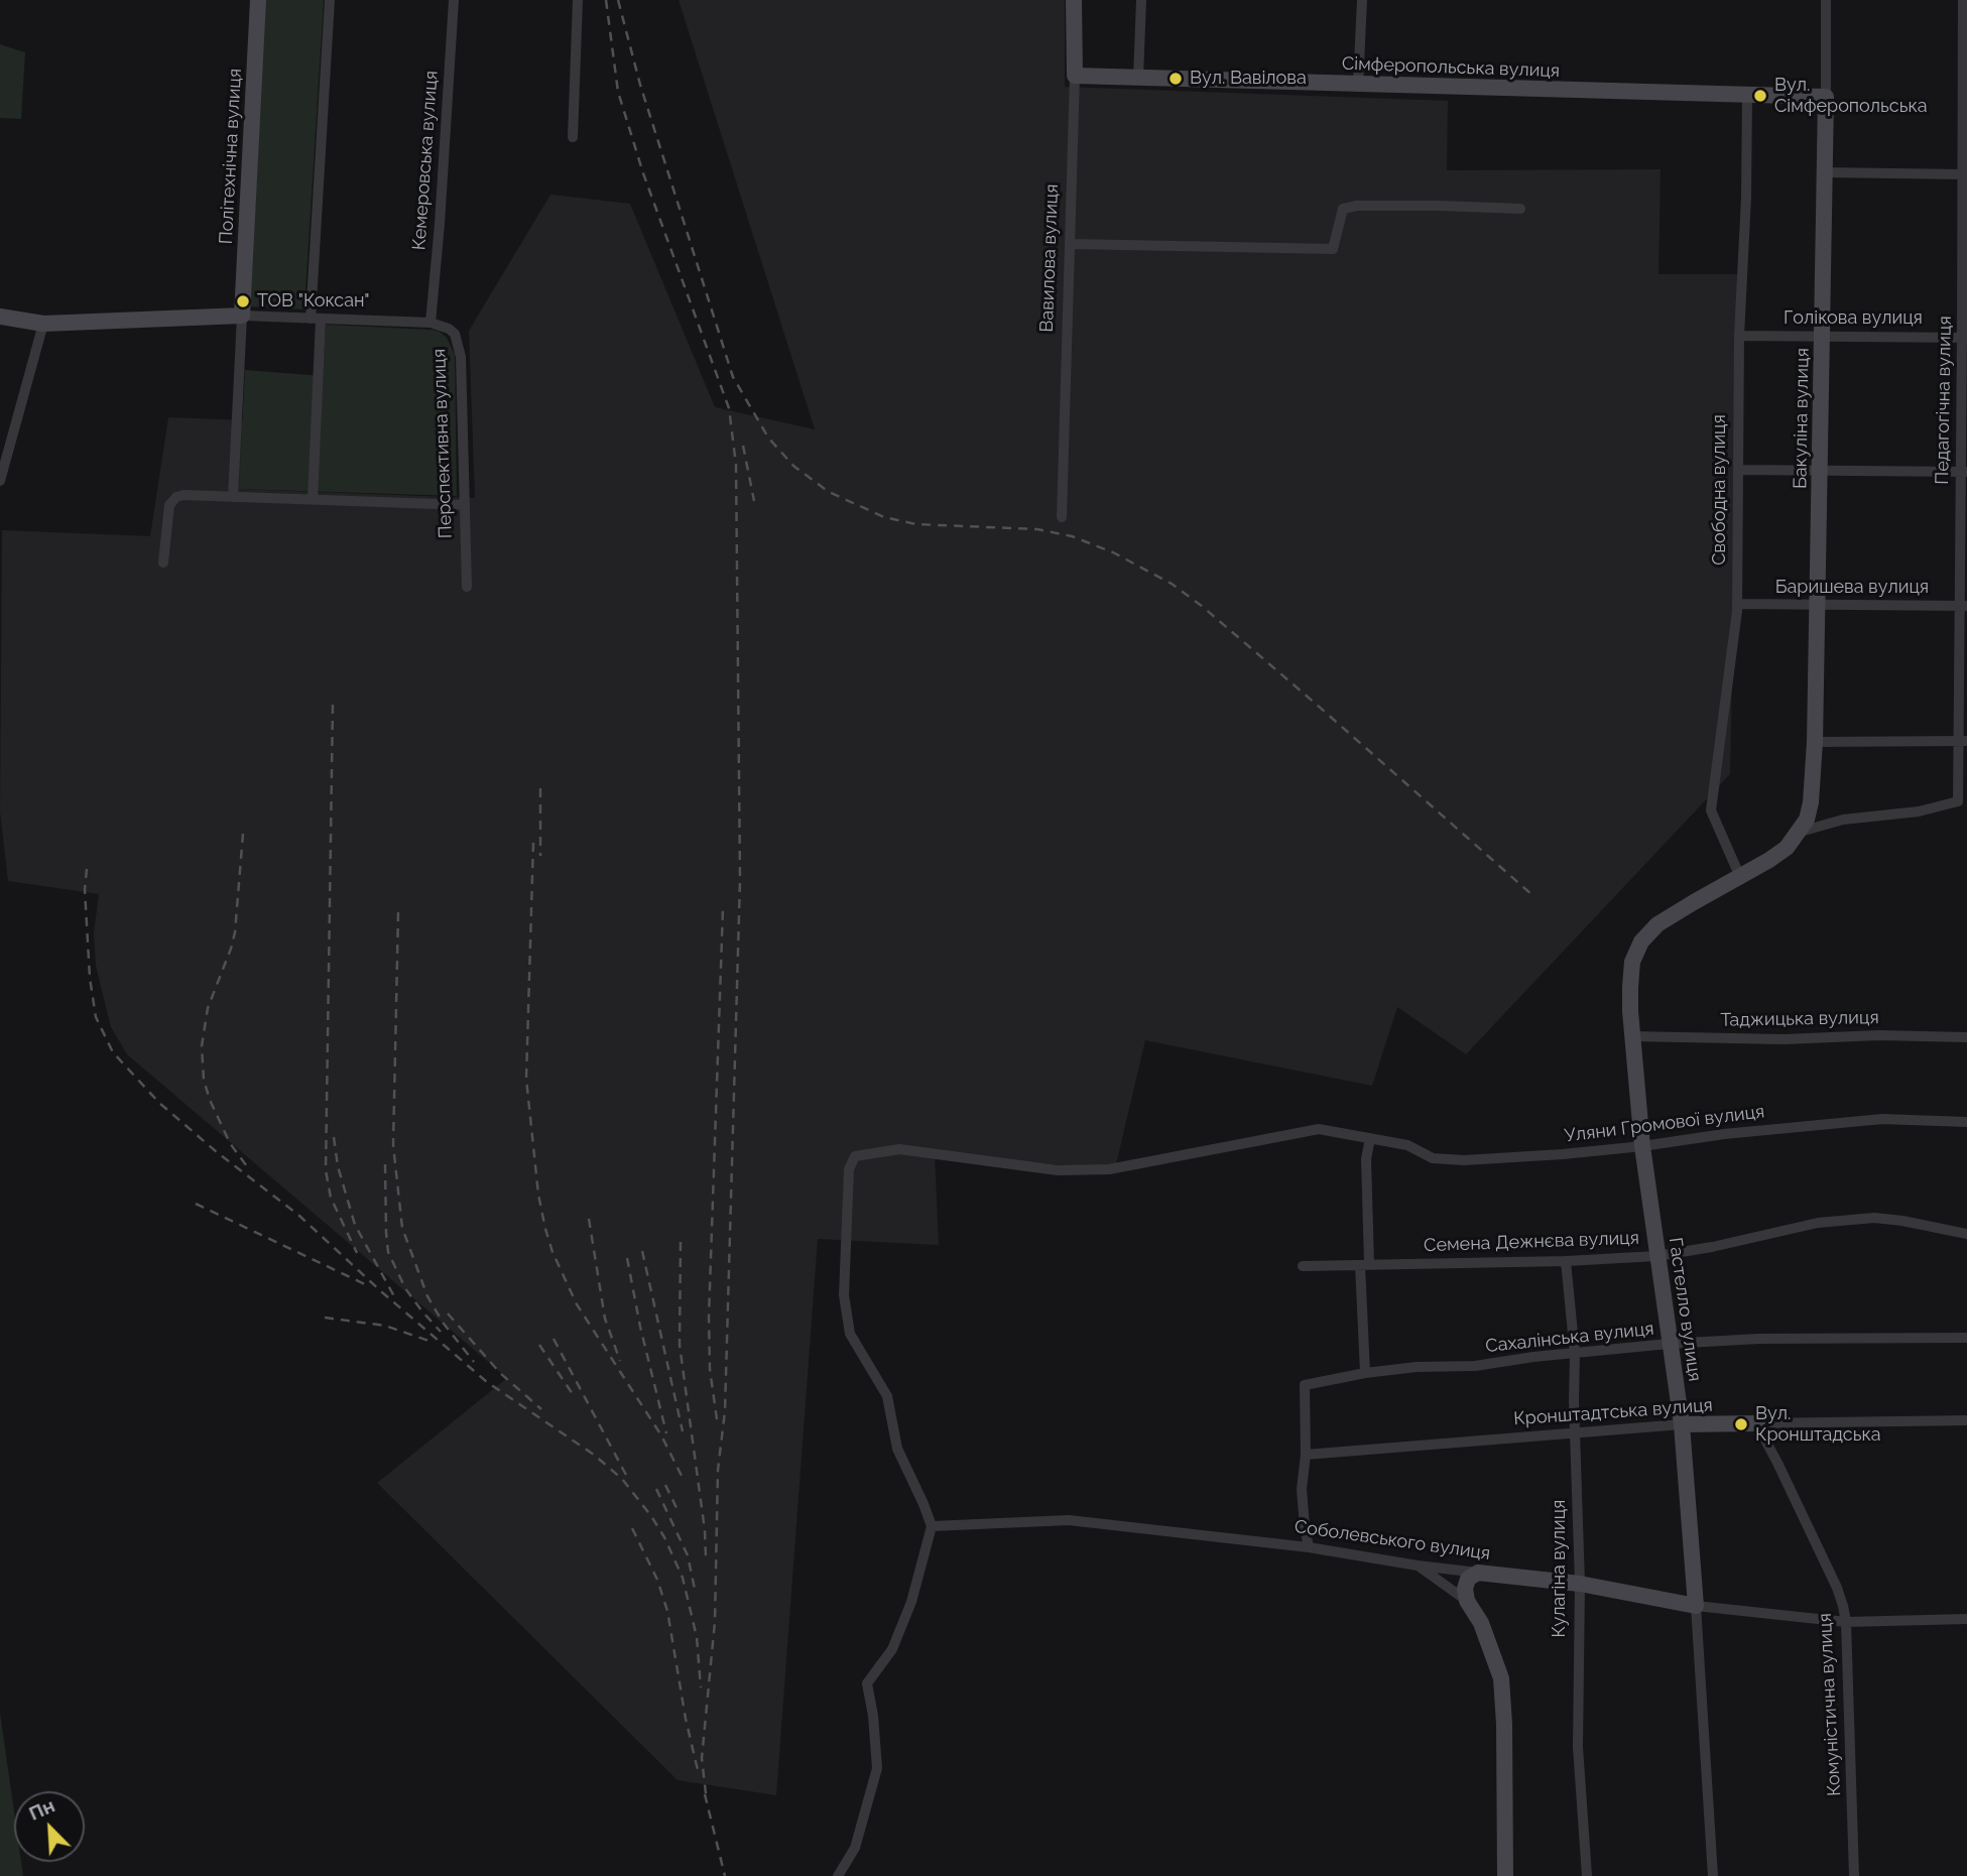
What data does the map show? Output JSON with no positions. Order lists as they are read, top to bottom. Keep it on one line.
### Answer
{"streets":{"street":["Сімферопольська вулиця","Політехнічна вулиця","Кемеровська вулиця","Вавилова вулиця","Голікова вулиця","Педагогічна вулиця","Бакуліна вулиця","Перспективна вулиця","Свободна вулиця","Баришева вулиця","Таджицька вулиця","Уляни Громової вулиця","Семена Дежнєва вулиця","Гастелло вулиця","Сахалінська вулиця","Кронштадтська вулиця","Соболевського вулиця","Кулагіна вулиця","Комуністична вулиця"]},"crossings":[["Сімферопольська вулиця","Вавилова вулиця"],["Сімферопольська вулиця","Бакуліна вулиця"],["Сімферопольська вулиця","Свободна вулиця"],["Політехнічна вулиця","Перспективна вулиця"],["Кемеровська вулиця","Перспективна вулиця"],["Голікова вулиця","Педагогічна вулиця"],["Голікова вулиця","Бакуліна вулиця"],["Голікова вулиця","Свободна вулиця"],["Педагогічна вулиця","Бакуліна вулиця"],["Педагогічна вулиця","Баришева вулиця"],["Педагогічна вулиця","Гастелло вулиця"],["Бакуліна вулиця","Баришева вулиця"],["Бакуліна вулиця","Гастелло вулиця"],["Свободна вулиця","Баришева вулиця"],["Свободна вулиця","Гастелло вулиця"],["Таджицька вулиця","Гастелло вулиця"],["Уляни Громової вулиця","Гастелло вулиця"],["Уляни Громової вулиця","Соболевського вулиця"],["Семена Дежнєва вулиця","Гастелло вулиця"],["Семена Дежнєва вулиця","Кулагіна вулиця"],["Гастелло вулиця","Сахалінська вулиця"],["Гастелло вулиця","Кронштадтська вулиця"],["Гастелло вулиця","Соболевського вулиця"],["Сахалінська вулиця","Кронштадтська вулиця"],["Сахалінська вулиця","Кулагіна вулиця"],["Кронштадтська вулиця","Кулагіна вулиця"],["Кронштадтська вулиця","Комуністична вулиця"],["Соболевського вулиця","Кулагіна вулиця"],["Соболевського вулиця","Комуністична вулиця"]],"places":["Вул. Вавілова","Вул. Сімферопольська","ТОВ \"Коксан\"","Вул. Кронштадська"],"north":"top left"}
